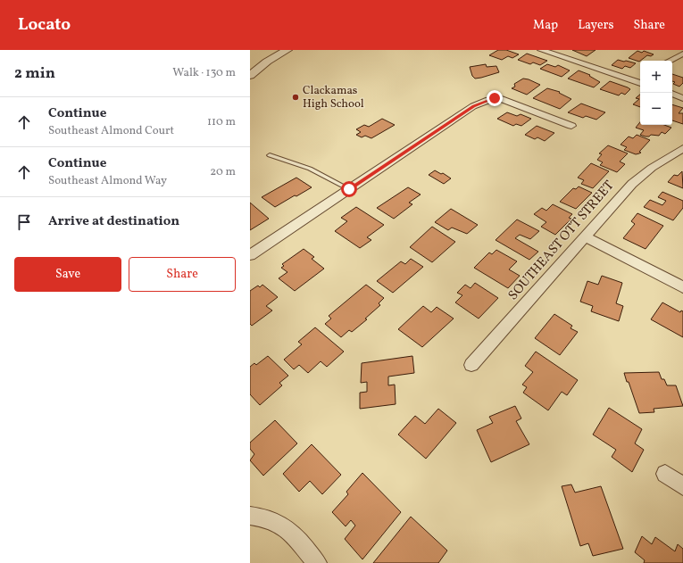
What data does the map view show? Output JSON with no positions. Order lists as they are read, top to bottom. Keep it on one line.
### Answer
{"streets":{"street":["SOUTHEAST OTT STREET"]},"places":["Clackamas High School"],"page":{"header":"Locato","nav":["Map","Layers","Share"],"heading":["2 min","Walk · 130 m"],"map_buttons":["+","−"],"list":[["Continue","Southeast Almond Court","110 m"],["Continue","Southeast Almond Way","20 m"],"Arrive at destination"],"buttons":["Save","Share"]}}
